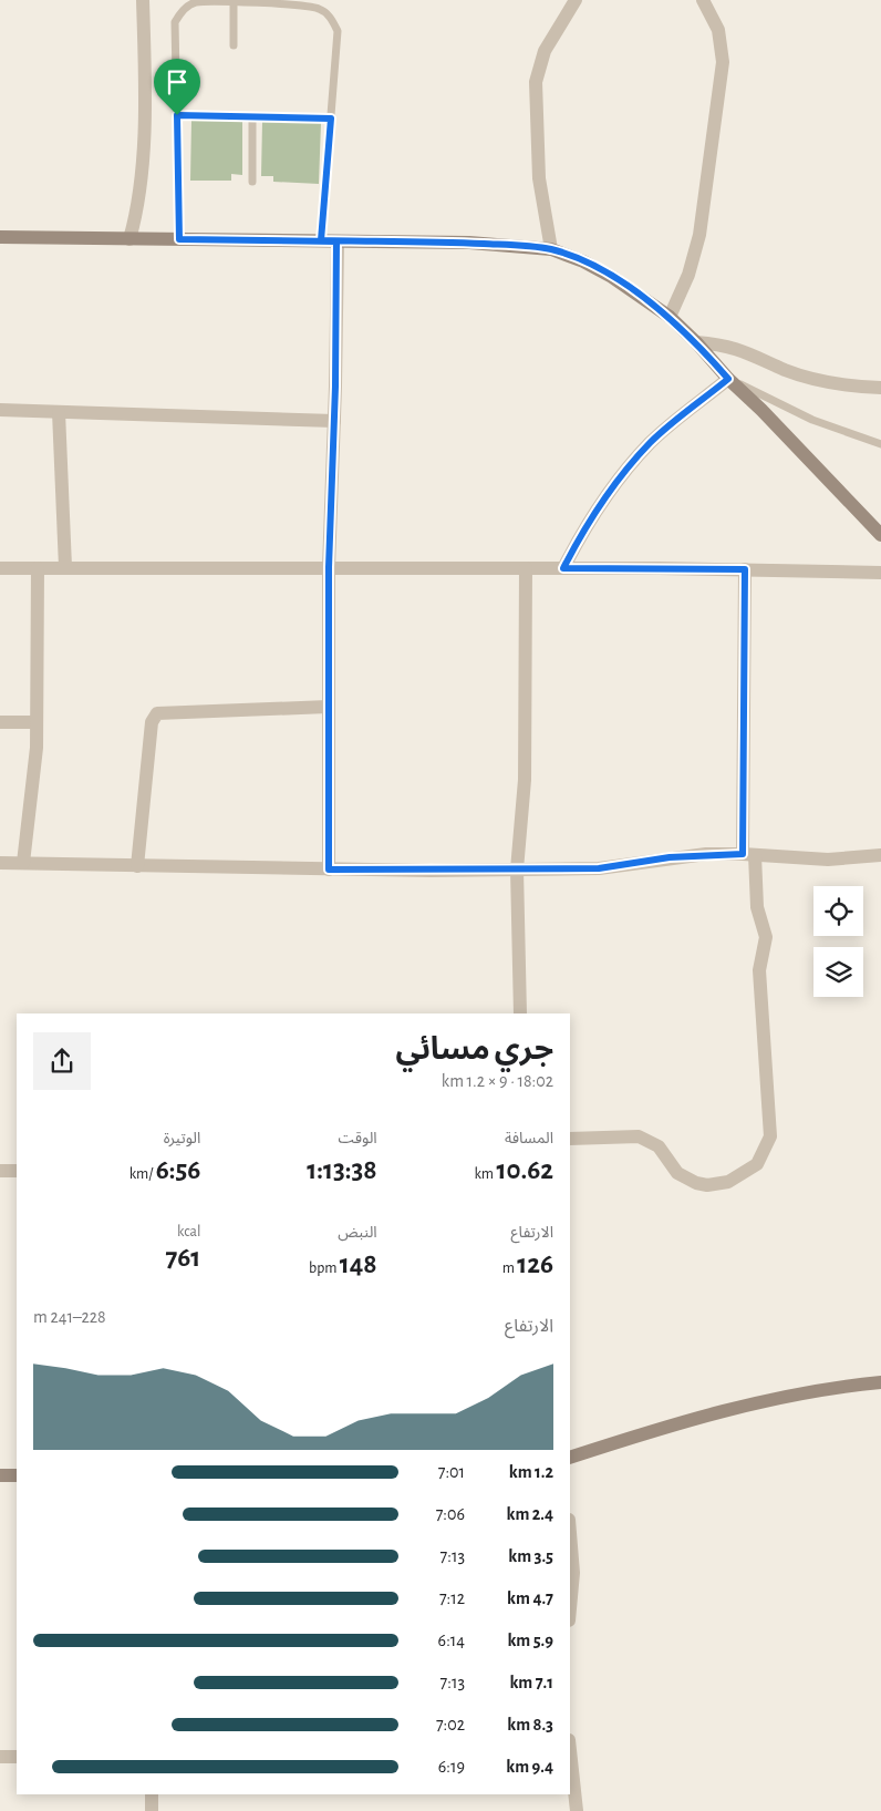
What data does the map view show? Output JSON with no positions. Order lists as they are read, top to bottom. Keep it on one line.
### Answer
{"page":{"heading":["جري مسائي","18:02 · 9 × 1.2 km"],"stats":[["المسافة","10.62 km"],["الوقت","1:13:38"],["الوتيرة","6:56 /km"],["الارتفاع","126 m"],["النبض","148 bpm"],["kcal","761"]],"chart":["الارتفاع","228–241 m"],"list":[{"name":"1.2 km","note":"7:01"},{"name":"2.4 km","note":"7:06"},{"name":"3.5 km","note":"7:13"},{"name":"4.7 km","note":"7:12"},{"name":"5.9 km","note":"6:14"},{"name":"7.1 km","note":"7:13"},{"name":"8.3 km","note":"7:02"},{"name":"9.4 km","note":"6:19"}]}}
